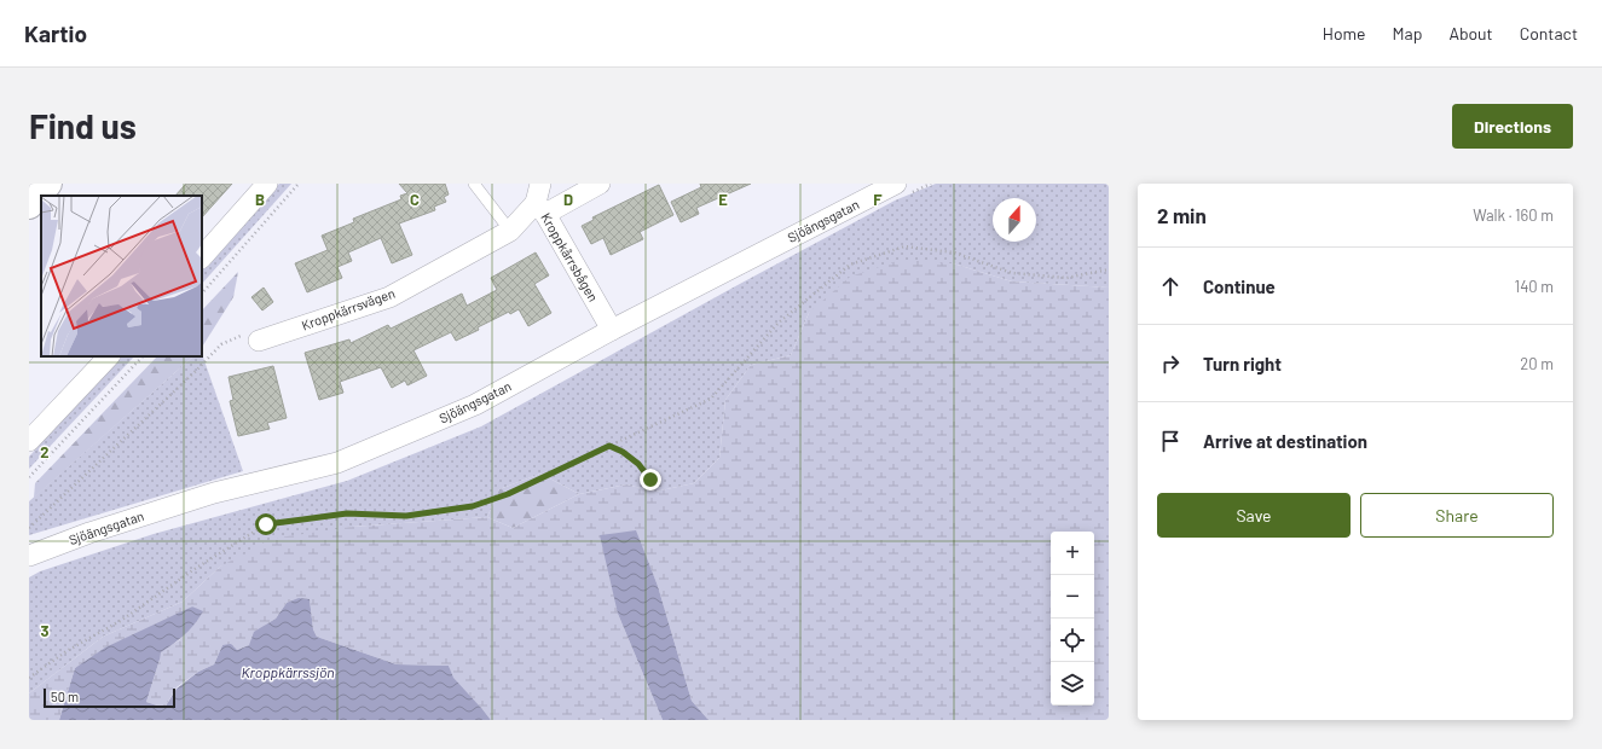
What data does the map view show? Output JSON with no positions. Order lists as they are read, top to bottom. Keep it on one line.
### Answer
{"streets":{"street":["Sjöängsgatan","Kroppkårrsbågen","Kroppkärrsvägen"]},"crossings":[["Sjöängsgatan","Kroppkårrsbågen"],["Kroppkårrsbågen","Kroppkärrsvägen"]],"water":["Kroppkärrssjön"],"scale_bar":"50 m","north":"top","page":{"header":"Kartio","nav":["Home","Map","About","Contact"],"buttons":["Directions",["Save","Share"]],"title":"Find us","heading":["2 min","Walk · 160 m"],"list":[["Continue","140 m"],["Turn right","20 m"],"Arrive at destination"],"map_buttons":["+","−"],"scale":"50 m"},"grid":{"columns":["B","C","D","E","F"],"rows":["2","3"]}}
